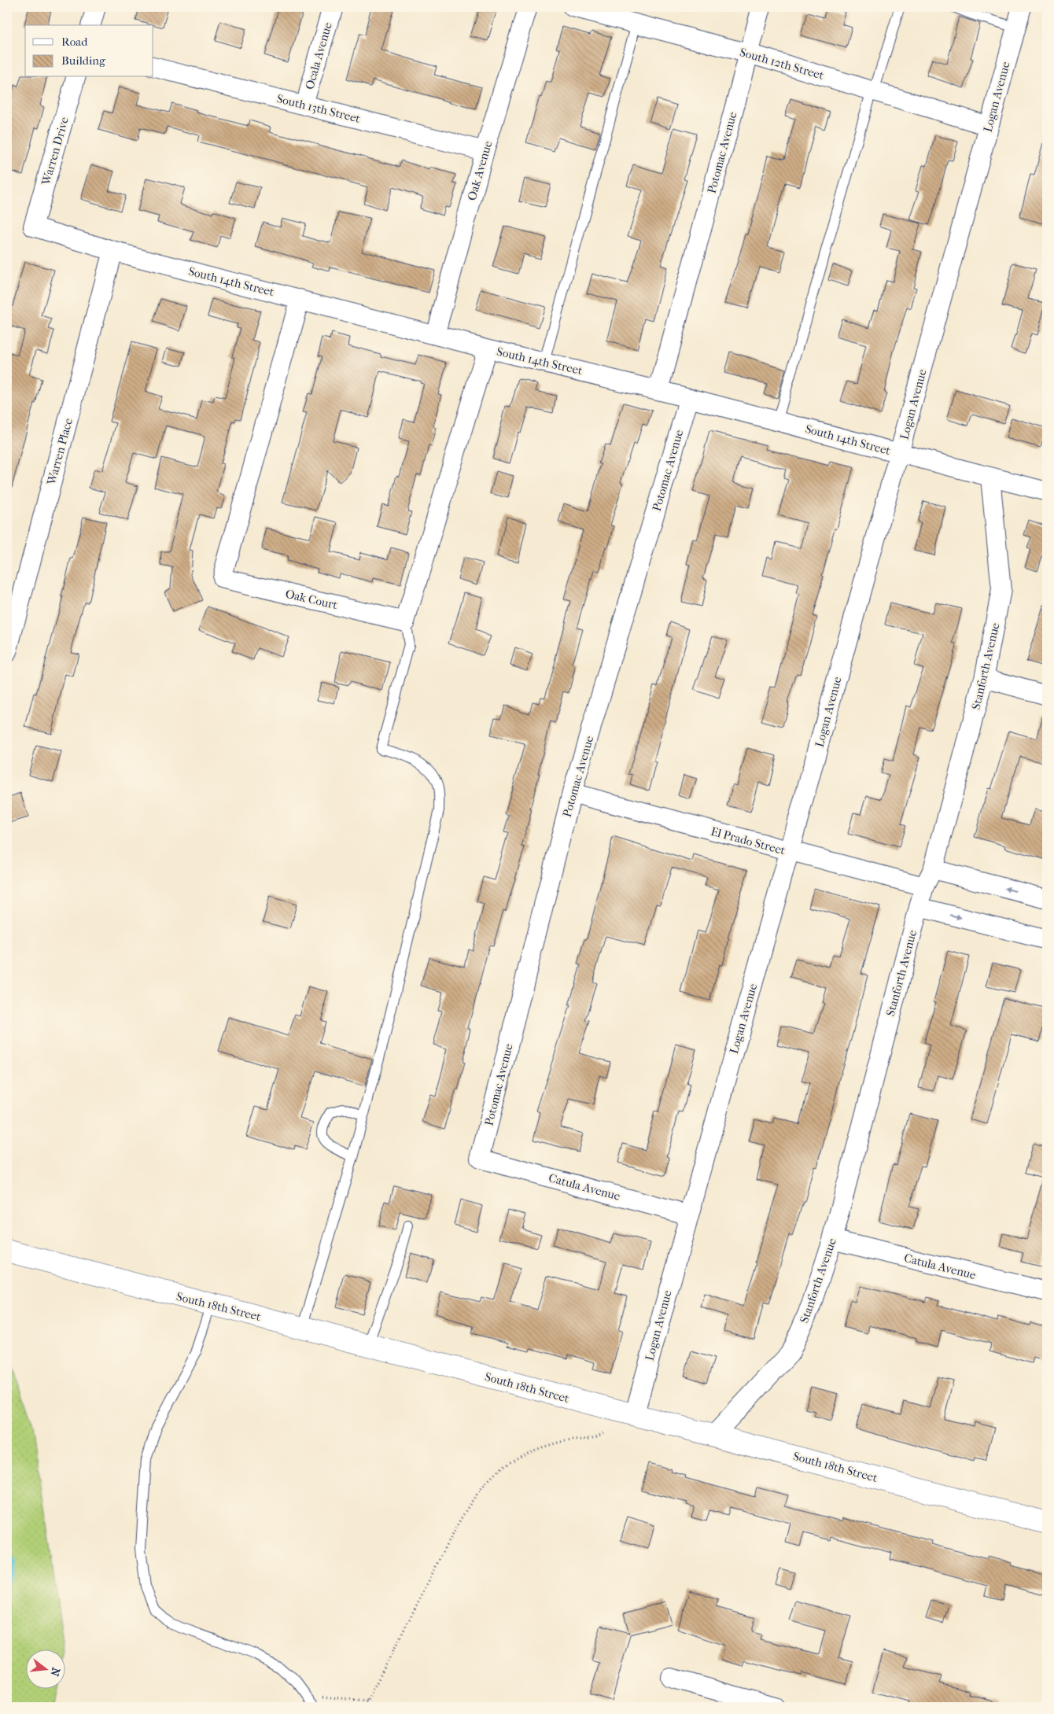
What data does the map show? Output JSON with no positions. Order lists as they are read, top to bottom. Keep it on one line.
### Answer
{"streets":{"main road":["South 18th Street"],"street":["Ocala Avenue","South 12th Street","Logan Avenue","South 13th Street","Warren Drive","Potomac Avenue","Oak Avenue","South 14th Street","Warren Place","Oak Court","Stanforth Avenue","El Prado Street","Catula Avenue"]},"crossings":[["Ocala Avenue","South 13th Street"],["South 12th Street","Logan Avenue"],["South 12th Street","Potomac Avenue"],["Logan Avenue","South 14th Street"],["Logan Avenue","El Prado Street"],["Logan Avenue","Catula Avenue"],["Logan Avenue","South 18th Street"],["South 13th Street","Oak Avenue"],["Warren Drive","South 14th Street"],["Potomac Avenue","South 14th Street"],["Potomac Avenue","El Prado Street"],["Potomac Avenue","Catula Avenue"],["Oak Avenue","South 14th Street"],["South 14th Street","Warren Place"],["South 14th Street","Oak Court"],["South 14th Street","Stanforth Avenue"],["Stanforth Avenue","El Prado Street"],["Stanforth Avenue","Catula Avenue"],["Stanforth Avenue","South 18th Street"]],"legend":["Road","Building"],"north":"right"}
